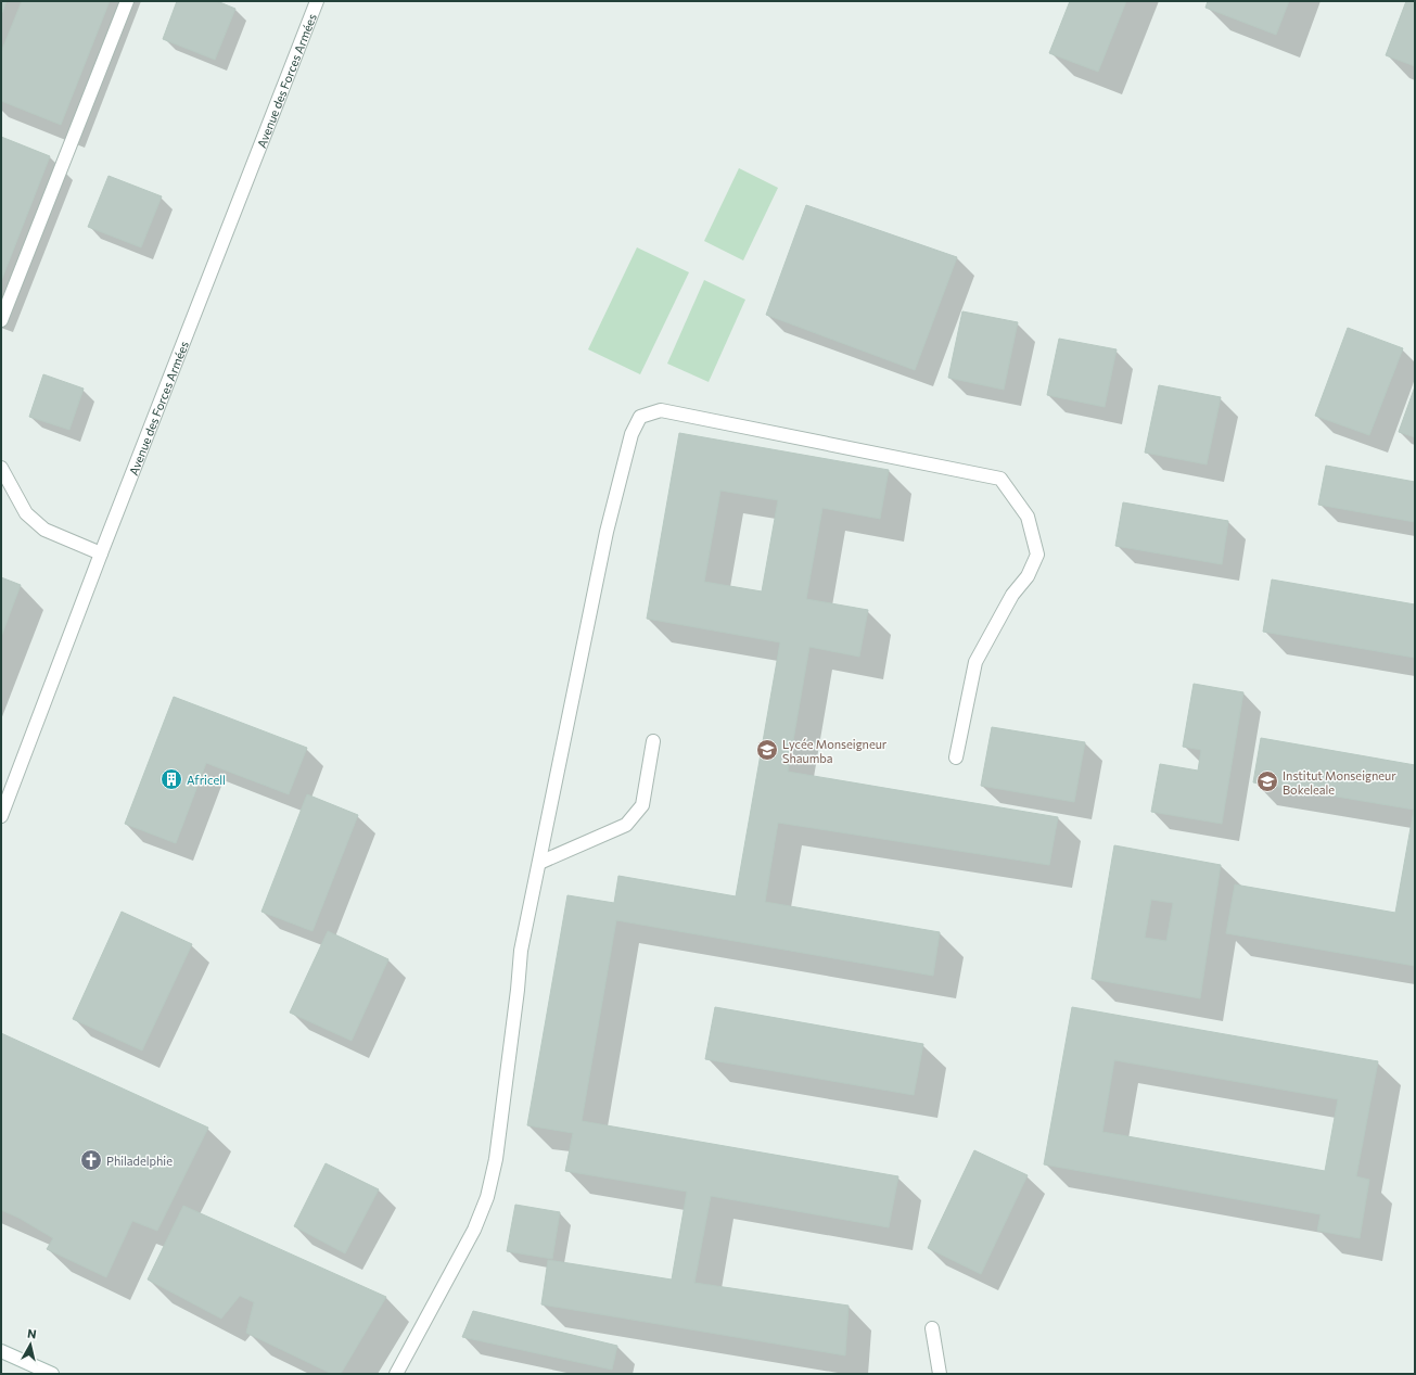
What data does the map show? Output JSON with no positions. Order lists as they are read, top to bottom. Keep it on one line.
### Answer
{"streets":{"street":["Avenue des Forces Armées"]},"places":{"school or university":["Lycée Monseigneur Shaumba","Institut Monseigneur Bokeleale"],"building":["Africell"],"church":["Philadelphie"]},"north":"top"}
